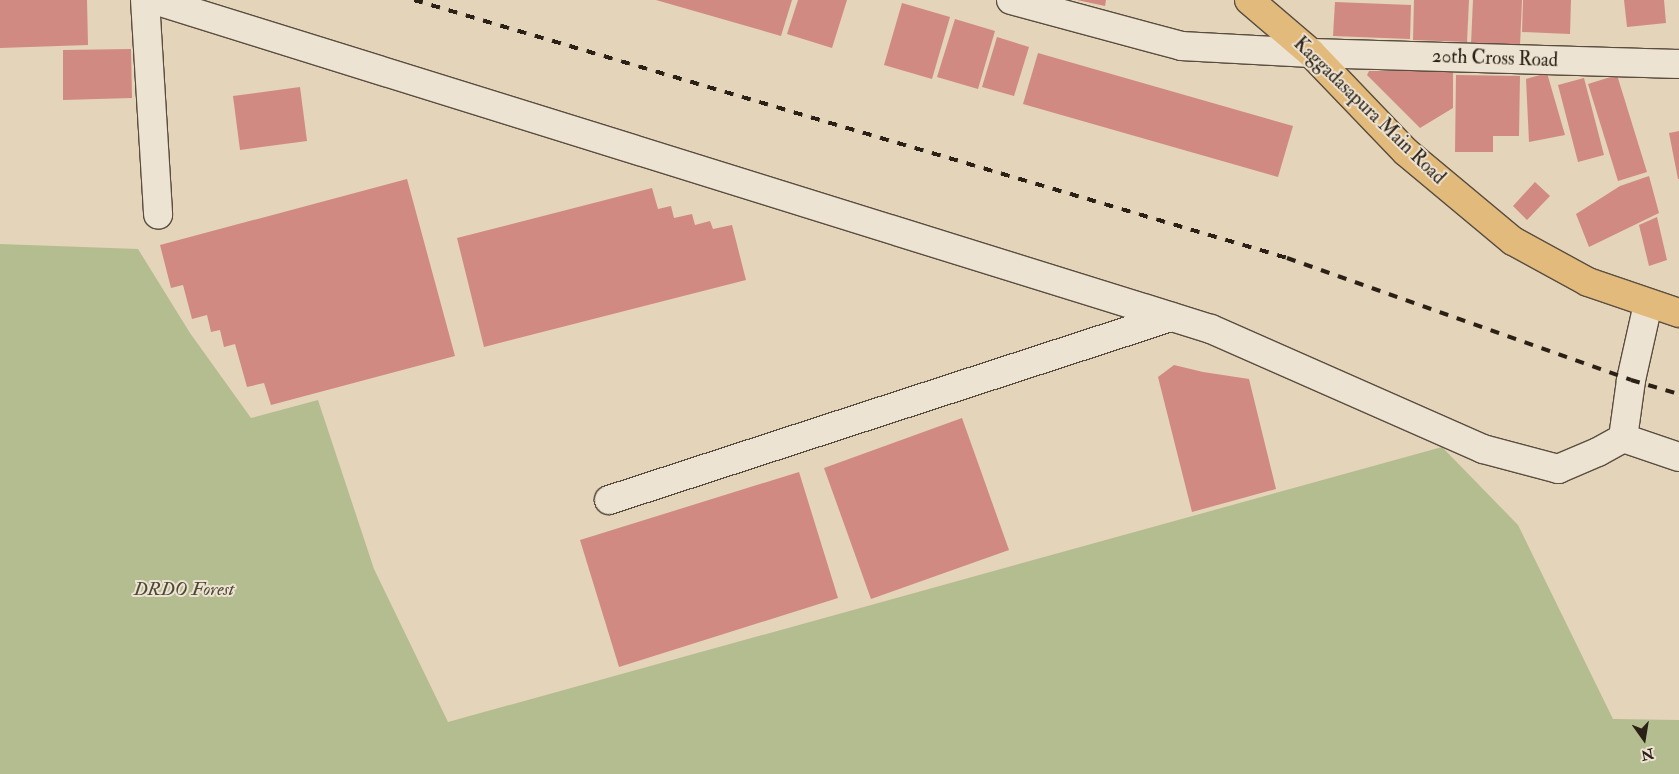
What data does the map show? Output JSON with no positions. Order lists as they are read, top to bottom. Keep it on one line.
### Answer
{"streets":{"main road":["Kaggadasapura Main Road"],"street":["20th Cross Road"]},"crossings":[["20th Cross Road","Kaggadasapura Main Road"]],"parks":["DRDO Forest"],"north":"bottom"}
